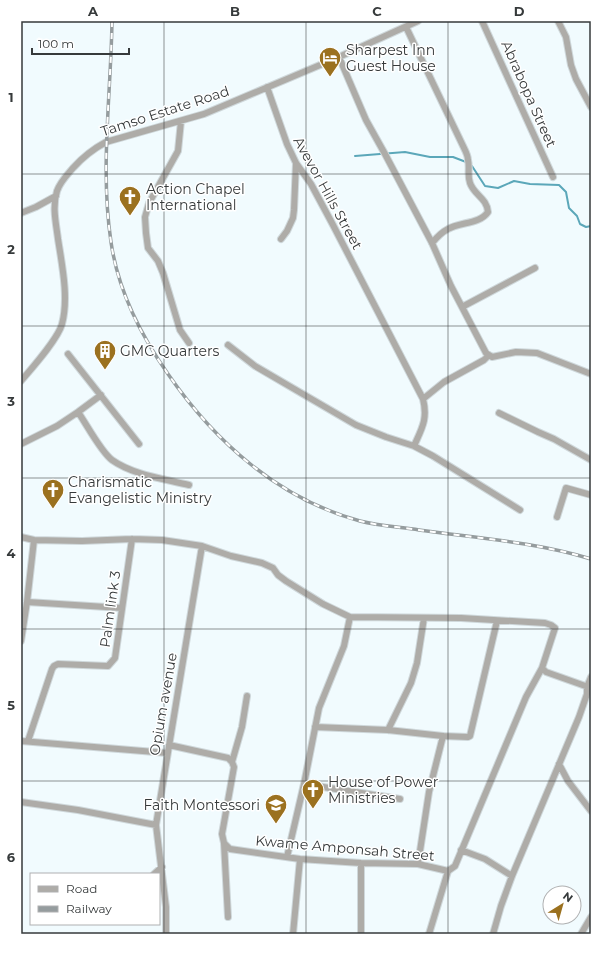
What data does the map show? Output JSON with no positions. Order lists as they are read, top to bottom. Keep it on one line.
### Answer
{"streets":{"street":["Abrabopa Street","Tamso Estate Road","Avevor Hills Street","Palm link 3","Opium avenue","Kwame Amponsah Street"]},"crossings":[["Tamso Estate Road","Avevor Hills Street"]],"places":{"hotel":["Sharpest Inn Guest House"],"church":["Action Chapel International","Charismatic Evangelistic Ministry","House of Power Ministries"],"building":["GMC Quarters"],"school or university":["Faith Montessori"]},"legend":["Road","Railway"],"scale_bar":"100 m","north":"top right","grid":{"columns":["A","B","C","D"],"rows":["1","2","3","4","5","6"]}}
